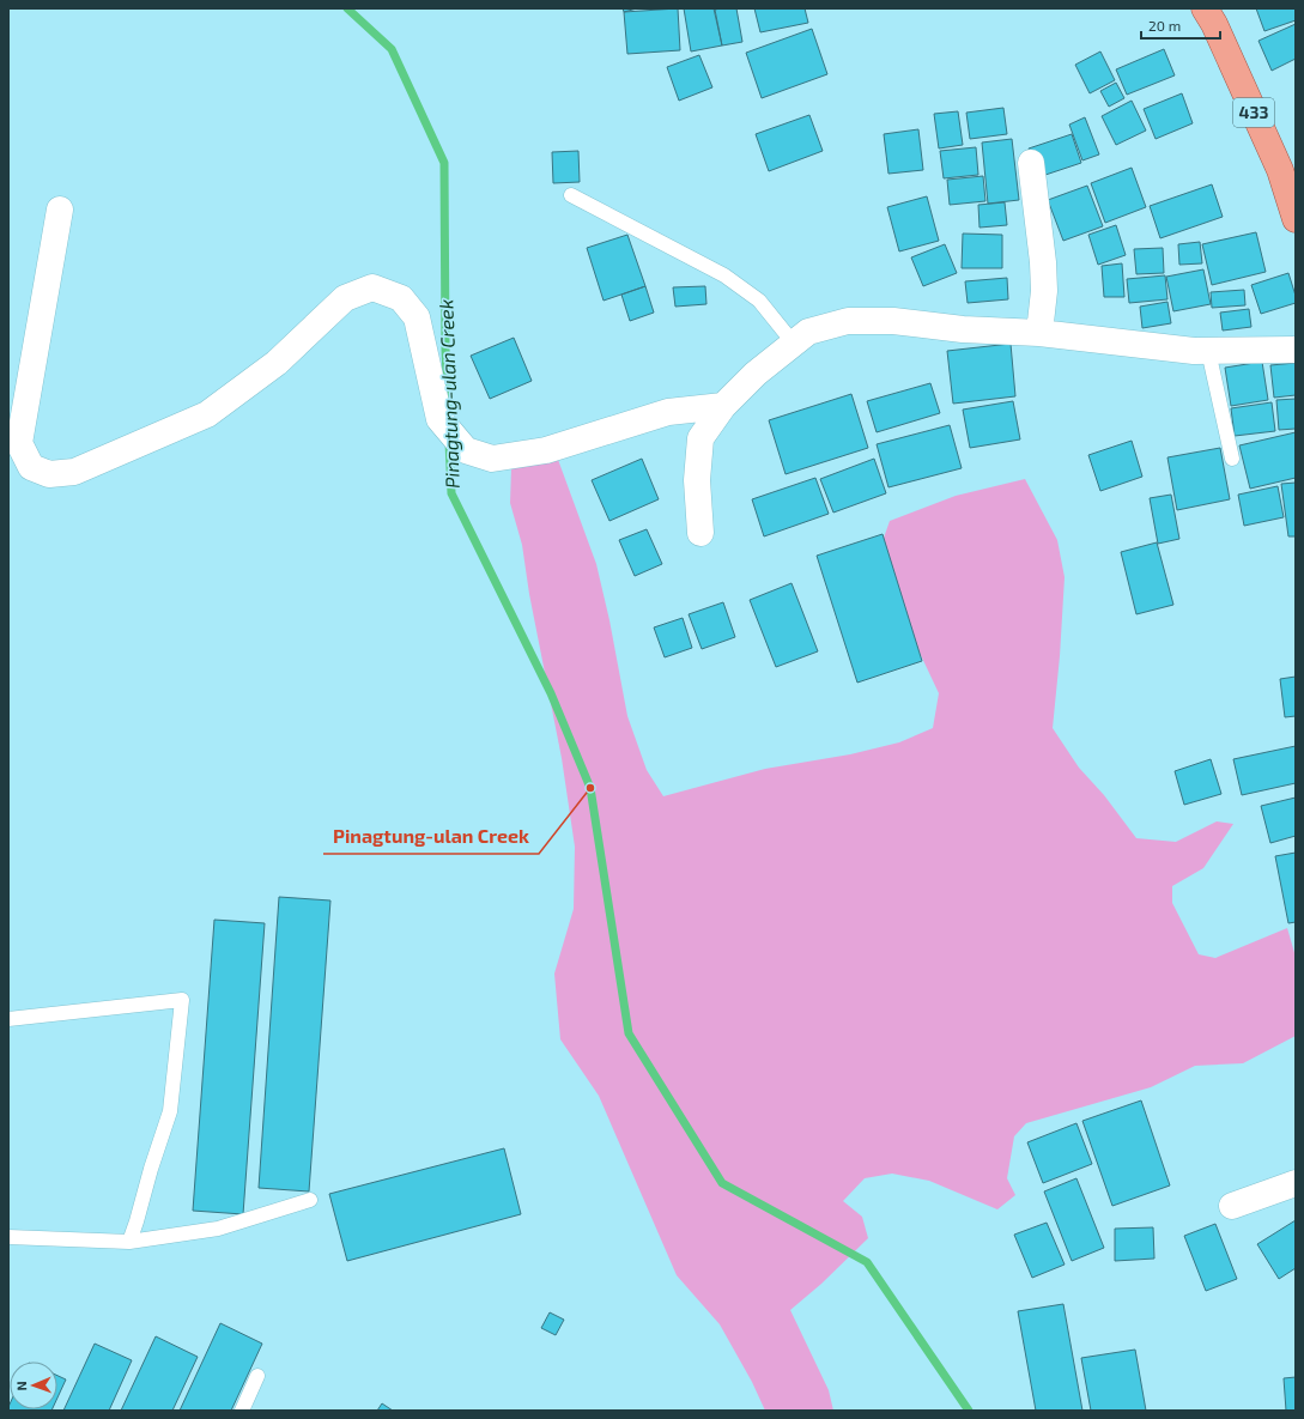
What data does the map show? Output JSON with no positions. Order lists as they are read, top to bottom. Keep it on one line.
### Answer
{"streets":{"main road":["433"]},"water":["Pinagtung-ulan Creek"],"places":["Pinagtung-ulan Creek"],"scale_bar":"20 m","north":"left"}
